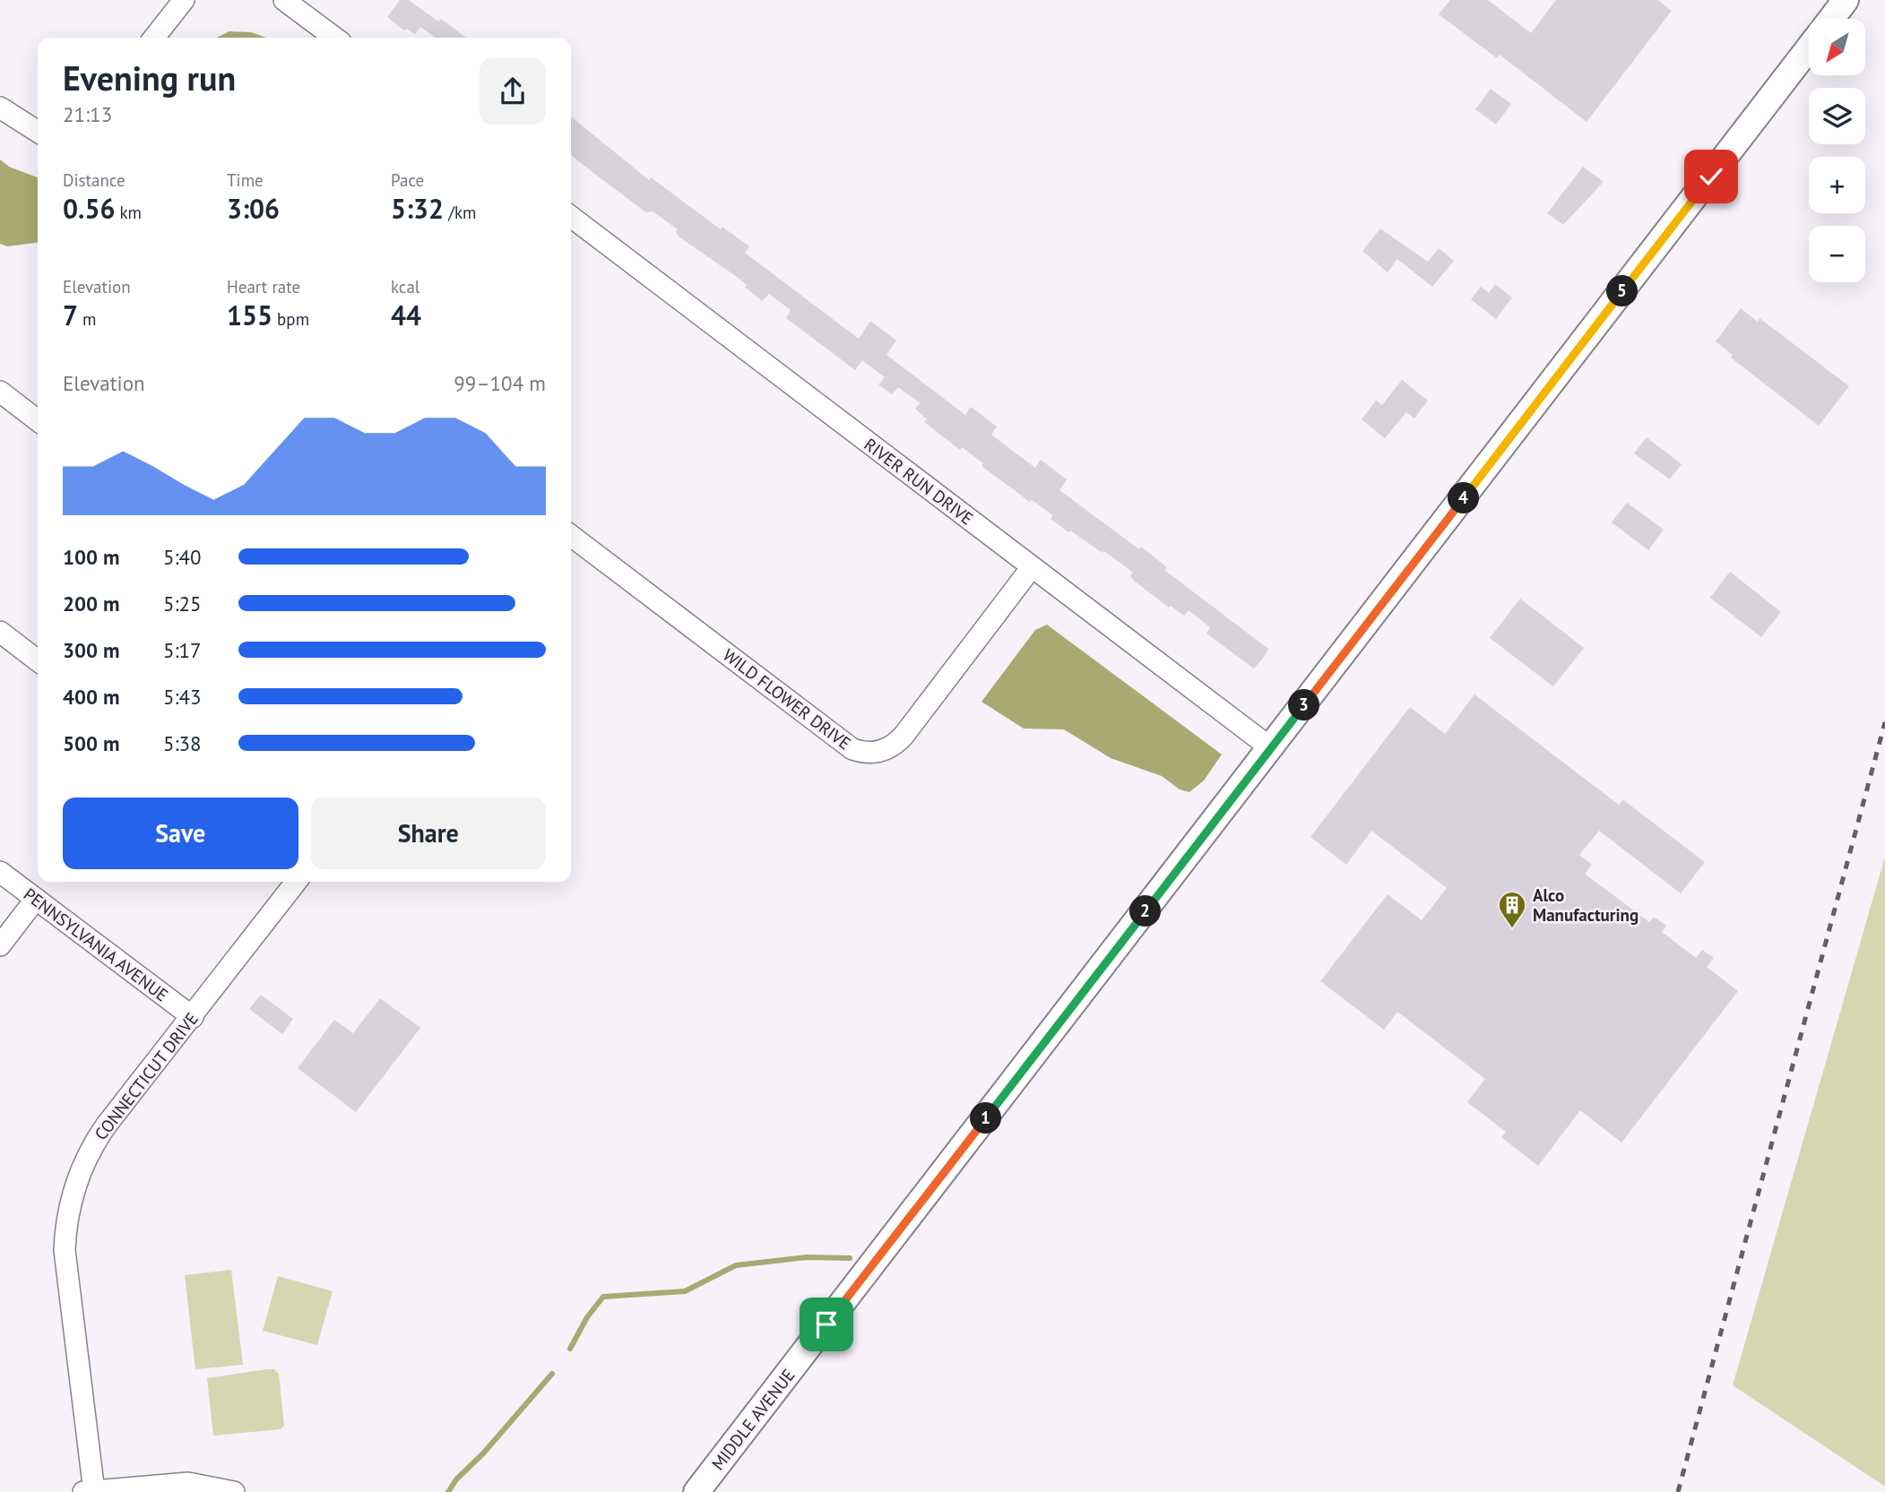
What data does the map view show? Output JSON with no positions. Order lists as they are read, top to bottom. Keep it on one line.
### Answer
{"streets":{"street":["RIVER RUN DRIVE","WILD FLOWER DRIVE","PENNSYLVANIA AVENUE","CONNECTICUT DRIVE","MIDDLE AVENUE"]},"crossings":[["RIVER RUN DRIVE","WILD FLOWER DRIVE"],["RIVER RUN DRIVE","MIDDLE AVENUE"],["PENNSYLVANIA AVENUE","CONNECTICUT DRIVE"]],"places":{"building":["Alco Manufacturing"]},"north":"bottom left","page":{"map_buttons":["+","−"],"heading":["Evening run","21:13"],"stats":[["Distance","0.56 km"],["Time","3:06"],["Pace","5:32 /km"],["Elevation","7 m"],["Heart rate","155 bpm"],["kcal","44"]],"pins":["5","4","3","2","1"],"chart":["Elevation","99–104 m"],"list":[{"name":"100 m","note":"5:40"},{"name":"200 m","note":"5:25"},{"name":"300 m","note":"5:17"},{"name":"400 m","note":"5:43"},{"name":"500 m","note":"5:38"}],"buttons":["Save","Share"]}}
